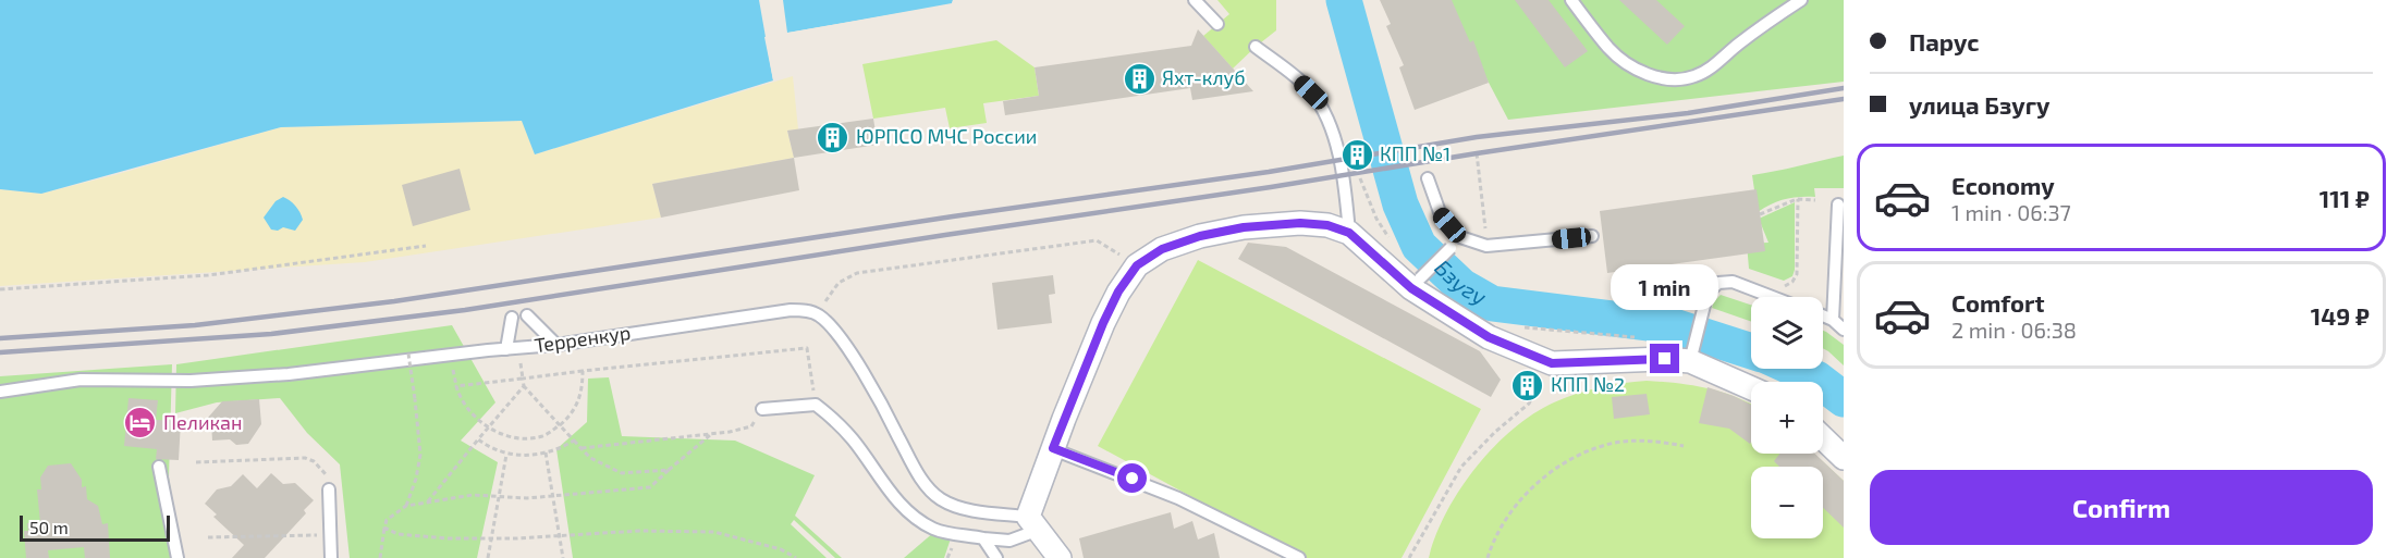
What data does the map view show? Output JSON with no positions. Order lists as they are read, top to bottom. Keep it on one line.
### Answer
{"streets":{"lane":["Терренкур"]},"water":["Бзугу"],"places":{"building":["Яхт-клуб","ЮРПСО МЧС России","КПП №1","КПП №2"],"hotel":["Пеликан"]},"scale_bar":"50 m","page":{"banner":["Парус","улица Бзугу"],"list":[{"name":"Economy","note":"1 min · 06:37","value":"111 ₽"},{"name":"Comfort","note":"2 min · 06:38","value":"149 ₽"}],"bubble":"1 min","map_buttons":["+","−"],"buttons":"Confirm","scale":"50 m"}}
